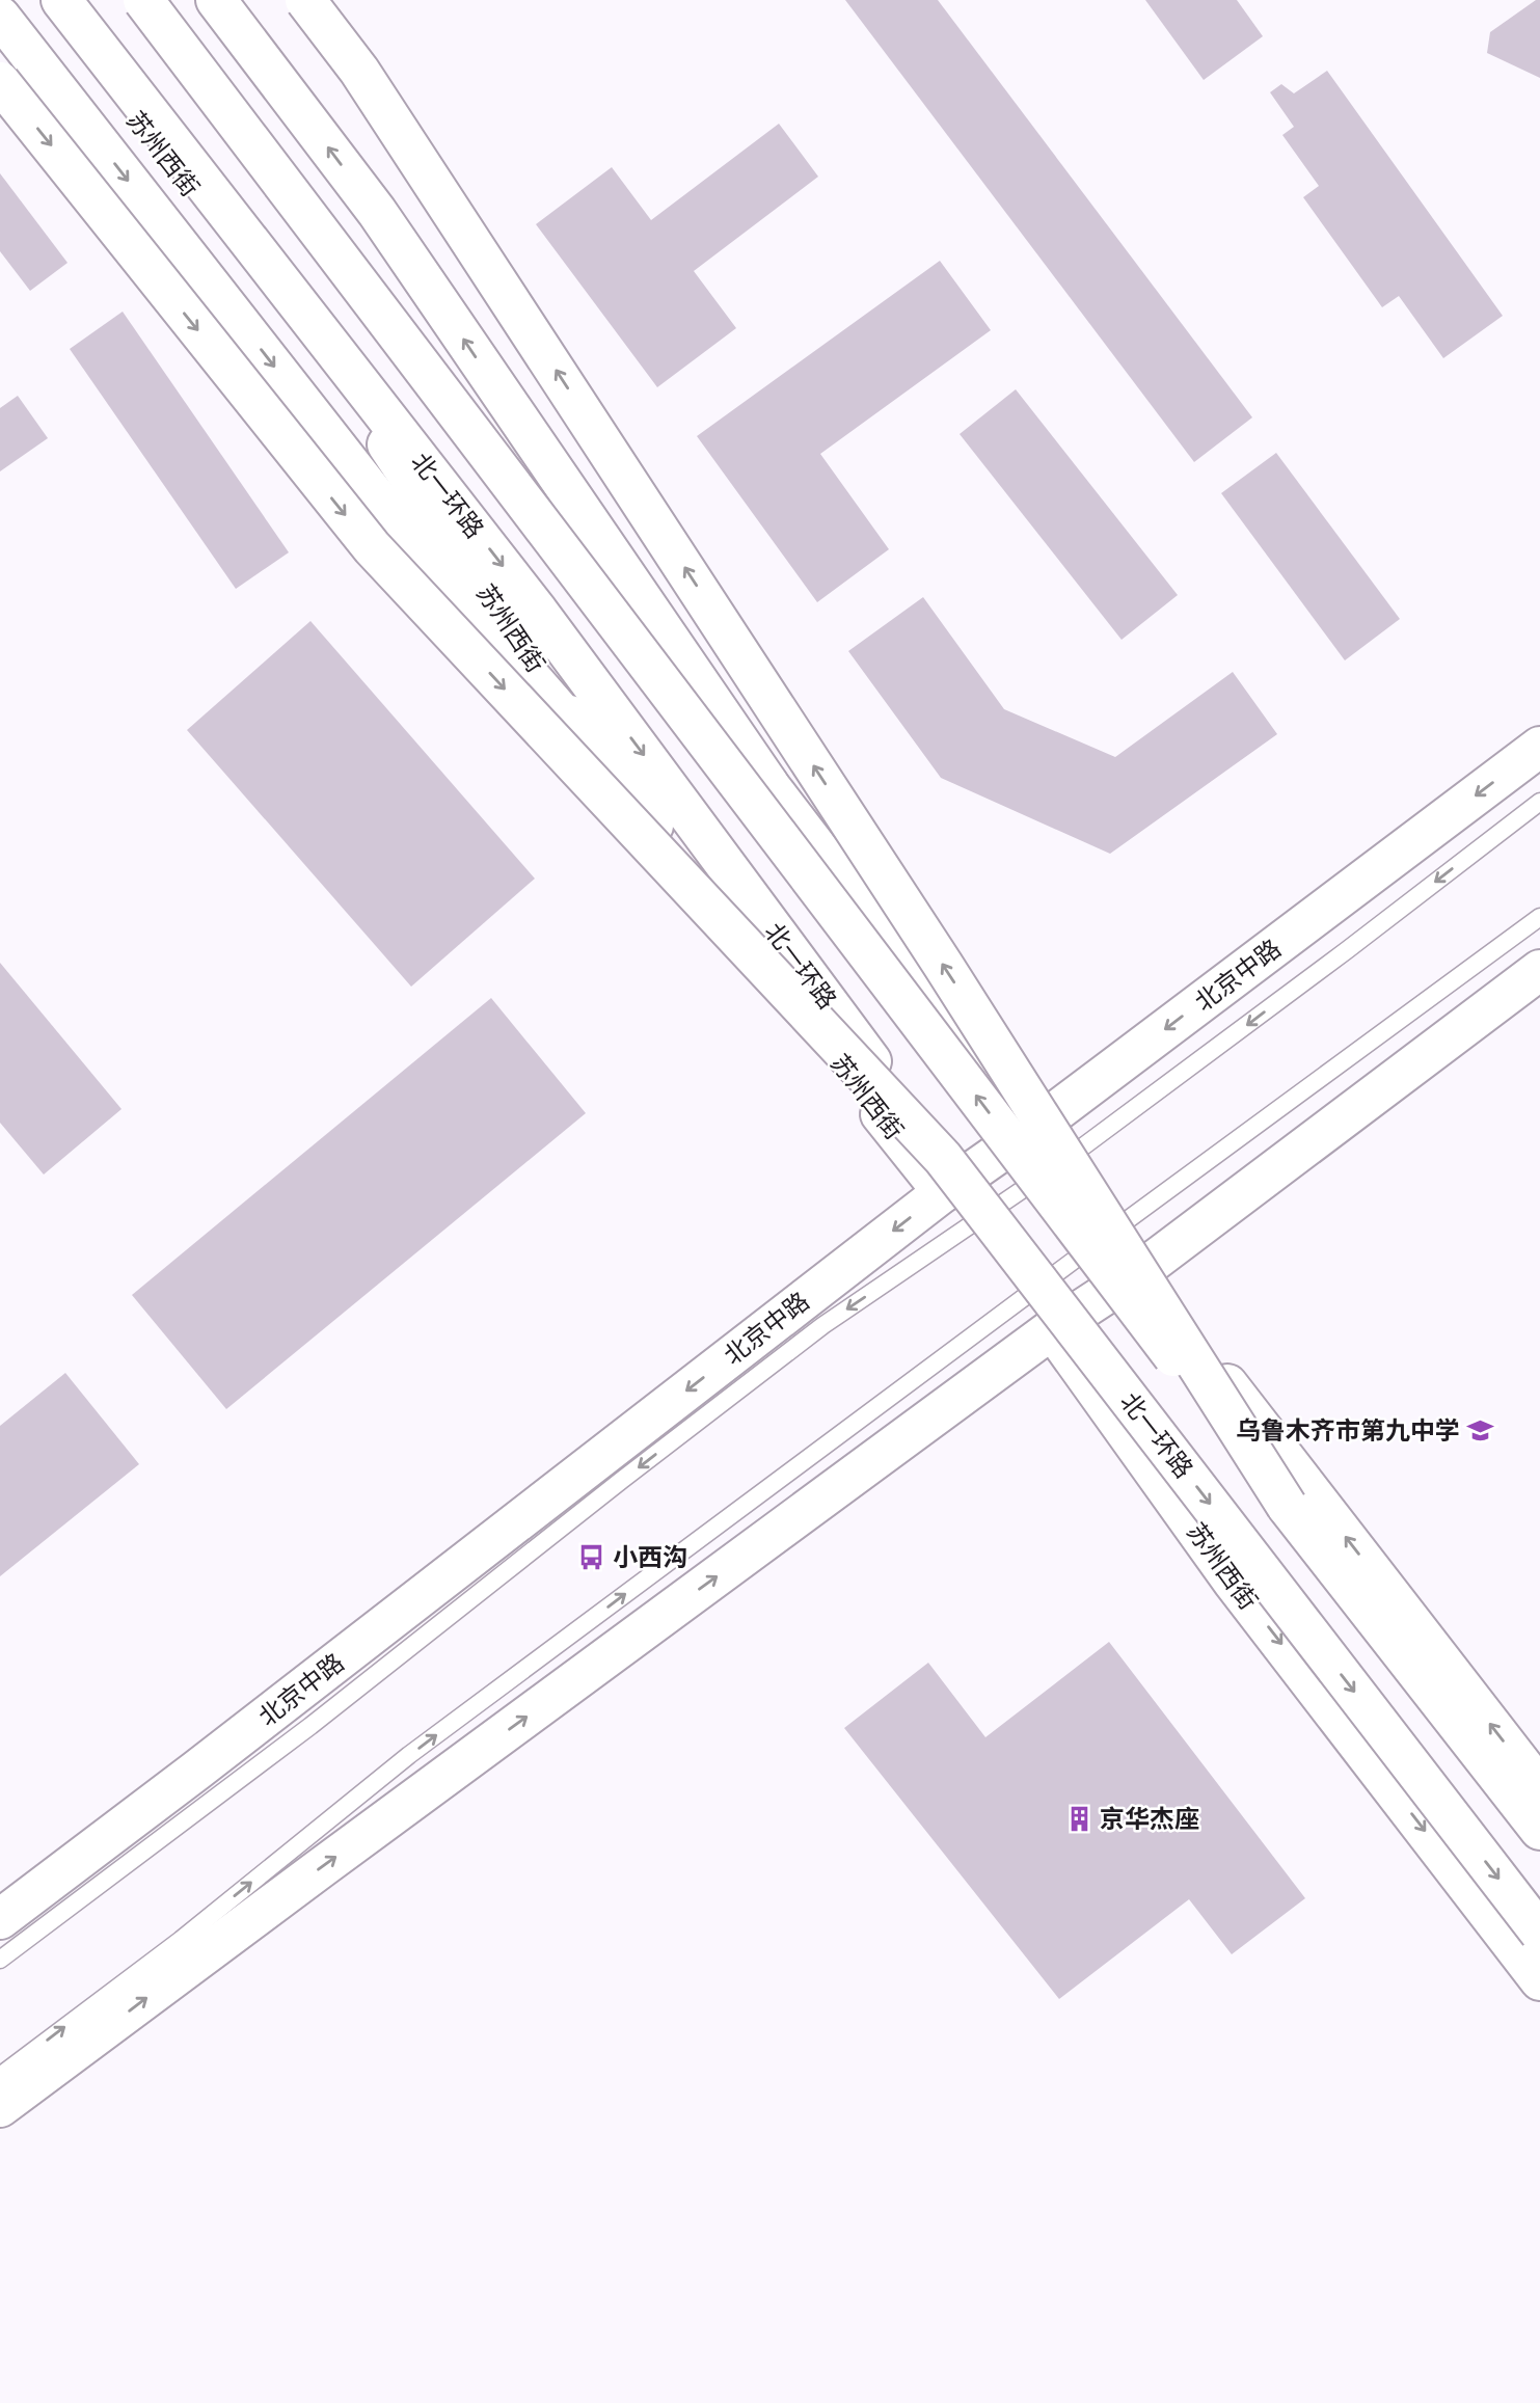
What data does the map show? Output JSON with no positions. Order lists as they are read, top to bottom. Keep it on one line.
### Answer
{"streets":{"main road":["苏州西街","北一环路","北京中路"]},"crossings":[["苏州西街","北一环路"],["苏州西街","北京中路"],["北一环路","北京中路"]],"places":{"school or university":["乌鲁木齐市第九中学"],"bus stop":["小西沟"],"building":["京华杰座"]}}
